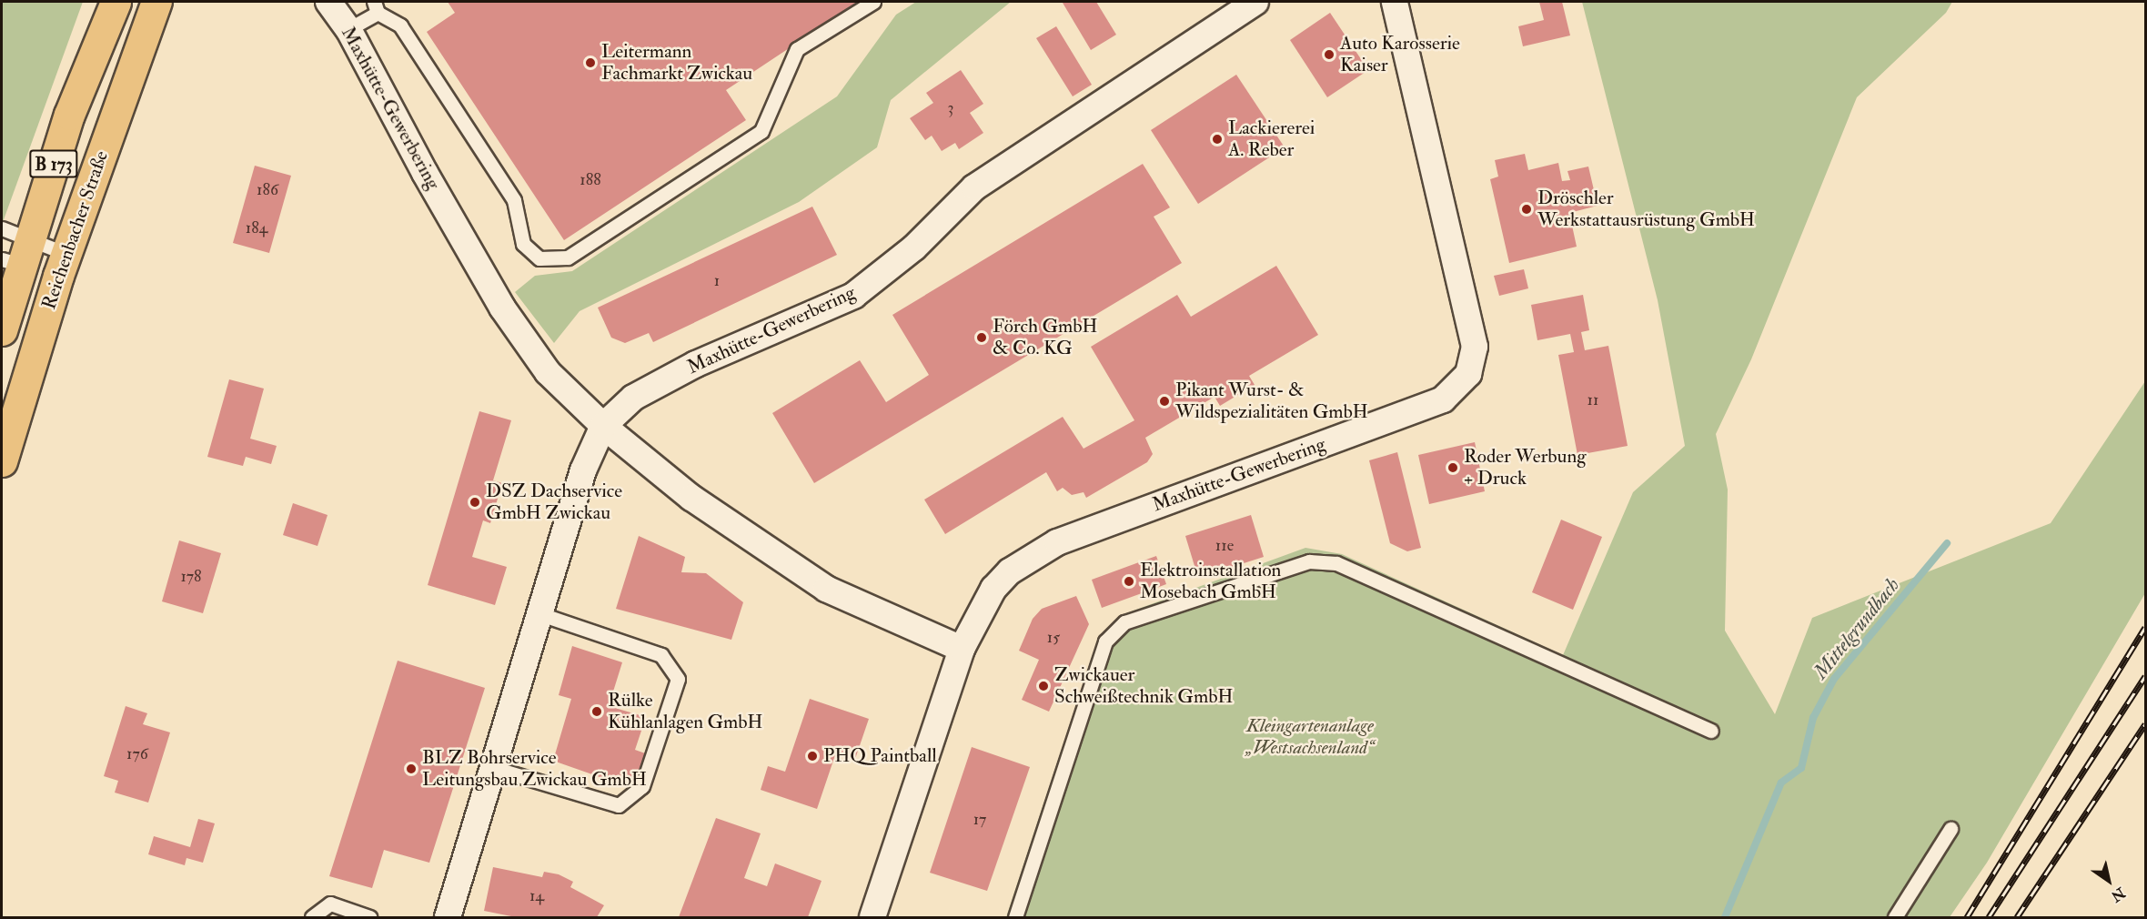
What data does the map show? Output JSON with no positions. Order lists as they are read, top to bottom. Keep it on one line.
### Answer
{"streets":{"main road":["B 173","Reichenbacher Straße"],"street":["Maxhütte-Gewerbering"]},"water":["Mittelgrundbach"],"parks":["Kleingartenanlage „Westsachsenland“"],"places":["Auto Karosserie Kaiser","Leitermann Fachmarkt Zwickau","Lackiererei A. Reber","Dröschler Werkstattausrüstung GmbH","Förch GmbH & Co. KG","Pikant Wurst- & Wildspezialitäten GmbH","Roder Werbung + Druck","DSZ Dachservice GmbH Zwickau","Elektroinstallation Mosebach GmbH","Zwickauer Schweißtechnik GmbH","Rülke Kühlanlagen GmbH","PHQ Paintball","BLZ Bohrservice Leitungsbau Zwickau GmbH"],"house_numbers":["3","188","186","184","1","11","11e","178","15","176","17","14"],"north":"bottom right"}
